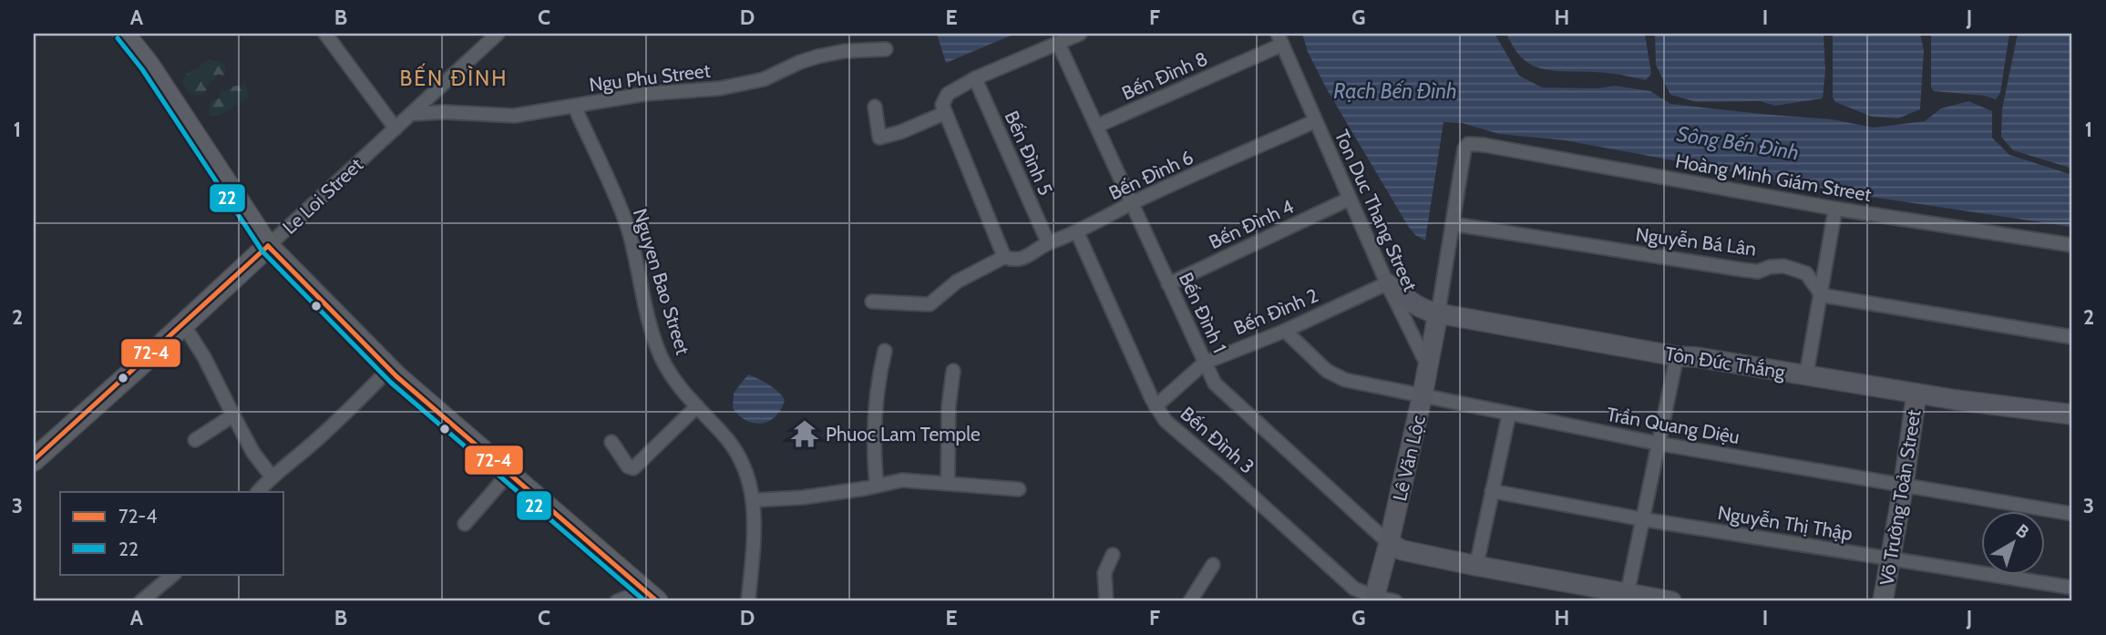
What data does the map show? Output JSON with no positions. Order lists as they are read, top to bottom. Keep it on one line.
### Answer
{"streets":{"main road":["Le Loi Street"],"street":["Bến Đình 8","Ngu Phu Street","Bến Đình 5","Bến Đình 6","Hoàng Minh Giám Street","Ton Duc Thang Street","Bến Đình 4","Nguyễn Bá Lân","Nguyen Bao Street","Bến Đình 2","Bến Đình 1","Tôn Đức Thắng","Trần Quang Diệu","Bến Đình 3","Lê Văn Lộc","Võ Trường Toản Street","Nguyễn Thị Thập"]},"crossings":[["Bến Đình 8","Ton Duc Thang Street"],["Bến Đình 8","Bến Đình 1"],["Ngu Phu Street","Le Loi Street"],["Ngu Phu Street","Nguyen Bao Street"],["Bến Đình 5","Bến Đình 6"],["Bến Đình 6","Ton Duc Thang Street"],["Bến Đình 6","Bến Đình 1"],["Bến Đình 6","Bến Đình 3"],["Hoàng Minh Giám Street","Nguyễn Bá Lân"],["Ton Duc Thang Street","Bến Đình 4"],["Ton Duc Thang Street","Bến Đình 2"],["Ton Duc Thang Street","Tôn Đức Thắng"],["Ton Duc Thang Street","Lê Văn Lộc"],["Bến Đình 4","Bến Đình 1"],["Bến Đình 2","Bến Đình 1"],["Bến Đình 2","Tôn Đức Thắng"],["Bến Đình 2","Trần Quang Diệu"],["Bến Đình 2","Bến Đình 3"],["Bến Đình 1","Lê Văn Lộc"],["Tôn Đức Thắng","Lê Văn Lộc"],["Tôn Đức Thắng","Võ Trường Toản Street"],["Trần Quang Diệu","Lê Văn Lộc"],["Trần Quang Diệu","Võ Trường Toản Street"],["Bến Đình 3","Lê Văn Lộc"],["Võ Trường Toản Street","Nguyễn Thị Thập"]],"districts":["BẾN ĐÌNH"],"water":["Rạch Bến Đình","Sông Bến Đình"],"places":{"temple":["Phuoc Lam Temple"]},"lines":["transit line 22","transit line 72-4"],"legend":["72-4","22"],"north":"top right","grid":{"columns":["A","B","C","D","E","F","G","H","I","J"],"rows":["1","2","3"]}}
